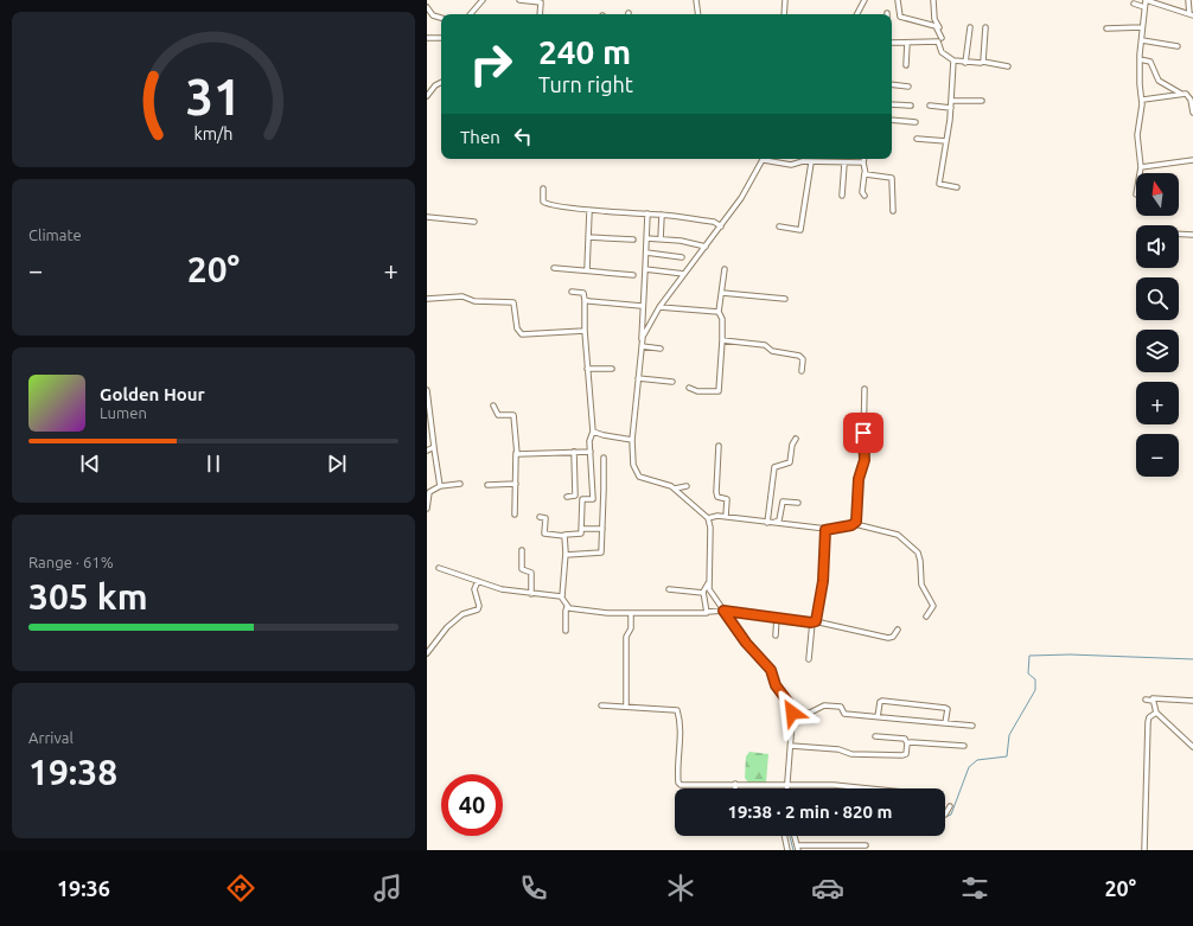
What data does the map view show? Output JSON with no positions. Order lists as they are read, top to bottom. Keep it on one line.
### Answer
{"north":"top","page":{"turn":["240 m","Turn right"],"then":"Then","map_buttons":["+","−"],"tile":["Climate",["Range · 61%","305 km"],["Arrival","19:38"]],"heat":["−","20°","+"],"song":["Golden Hour","Lumen"],"limit":"40","trip":"19:38 · 2 min · 820 m","tabs":["19:36","20°"],"gauge":["31","km/h"]}}
